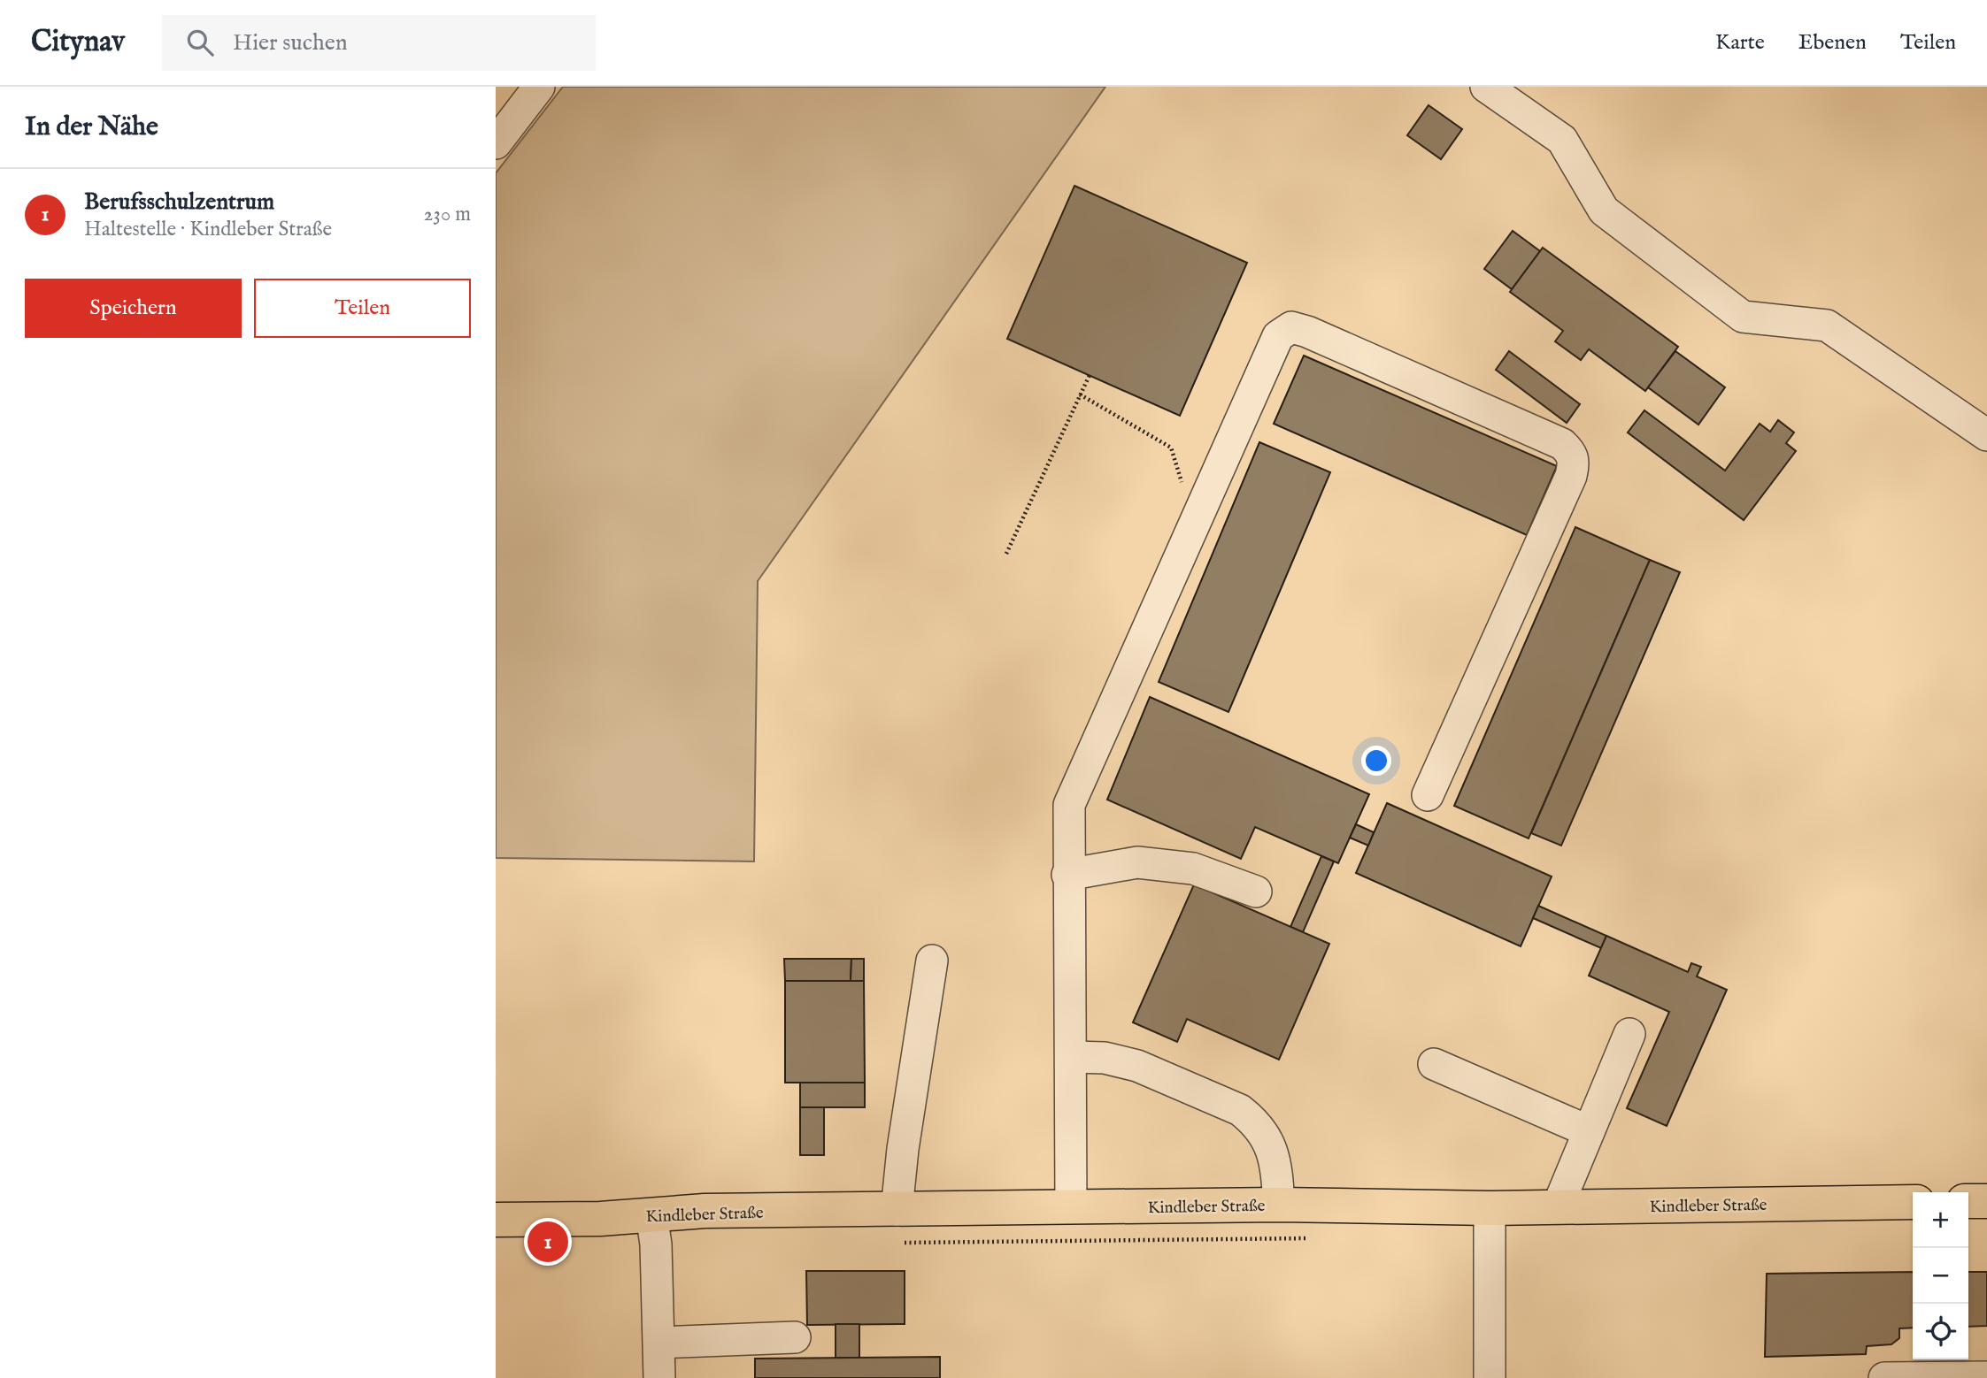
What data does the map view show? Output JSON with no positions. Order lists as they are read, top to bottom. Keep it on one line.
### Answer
{"streets":{"main road":["Kindleber Straße"]},"page":{"header":"Citynav","search":"Hier suchen","nav":["Karte","Ebenen","Teilen"],"heading":"In der Nähe","list":[{"mark":"1","name":"Berufsschulzentrum","note":"Haltestelle · Kindleber Straße","value":"230 m"}],"buttons":["Speichern","Teilen"],"map_buttons":["+","−"],"pins":"1"}}
